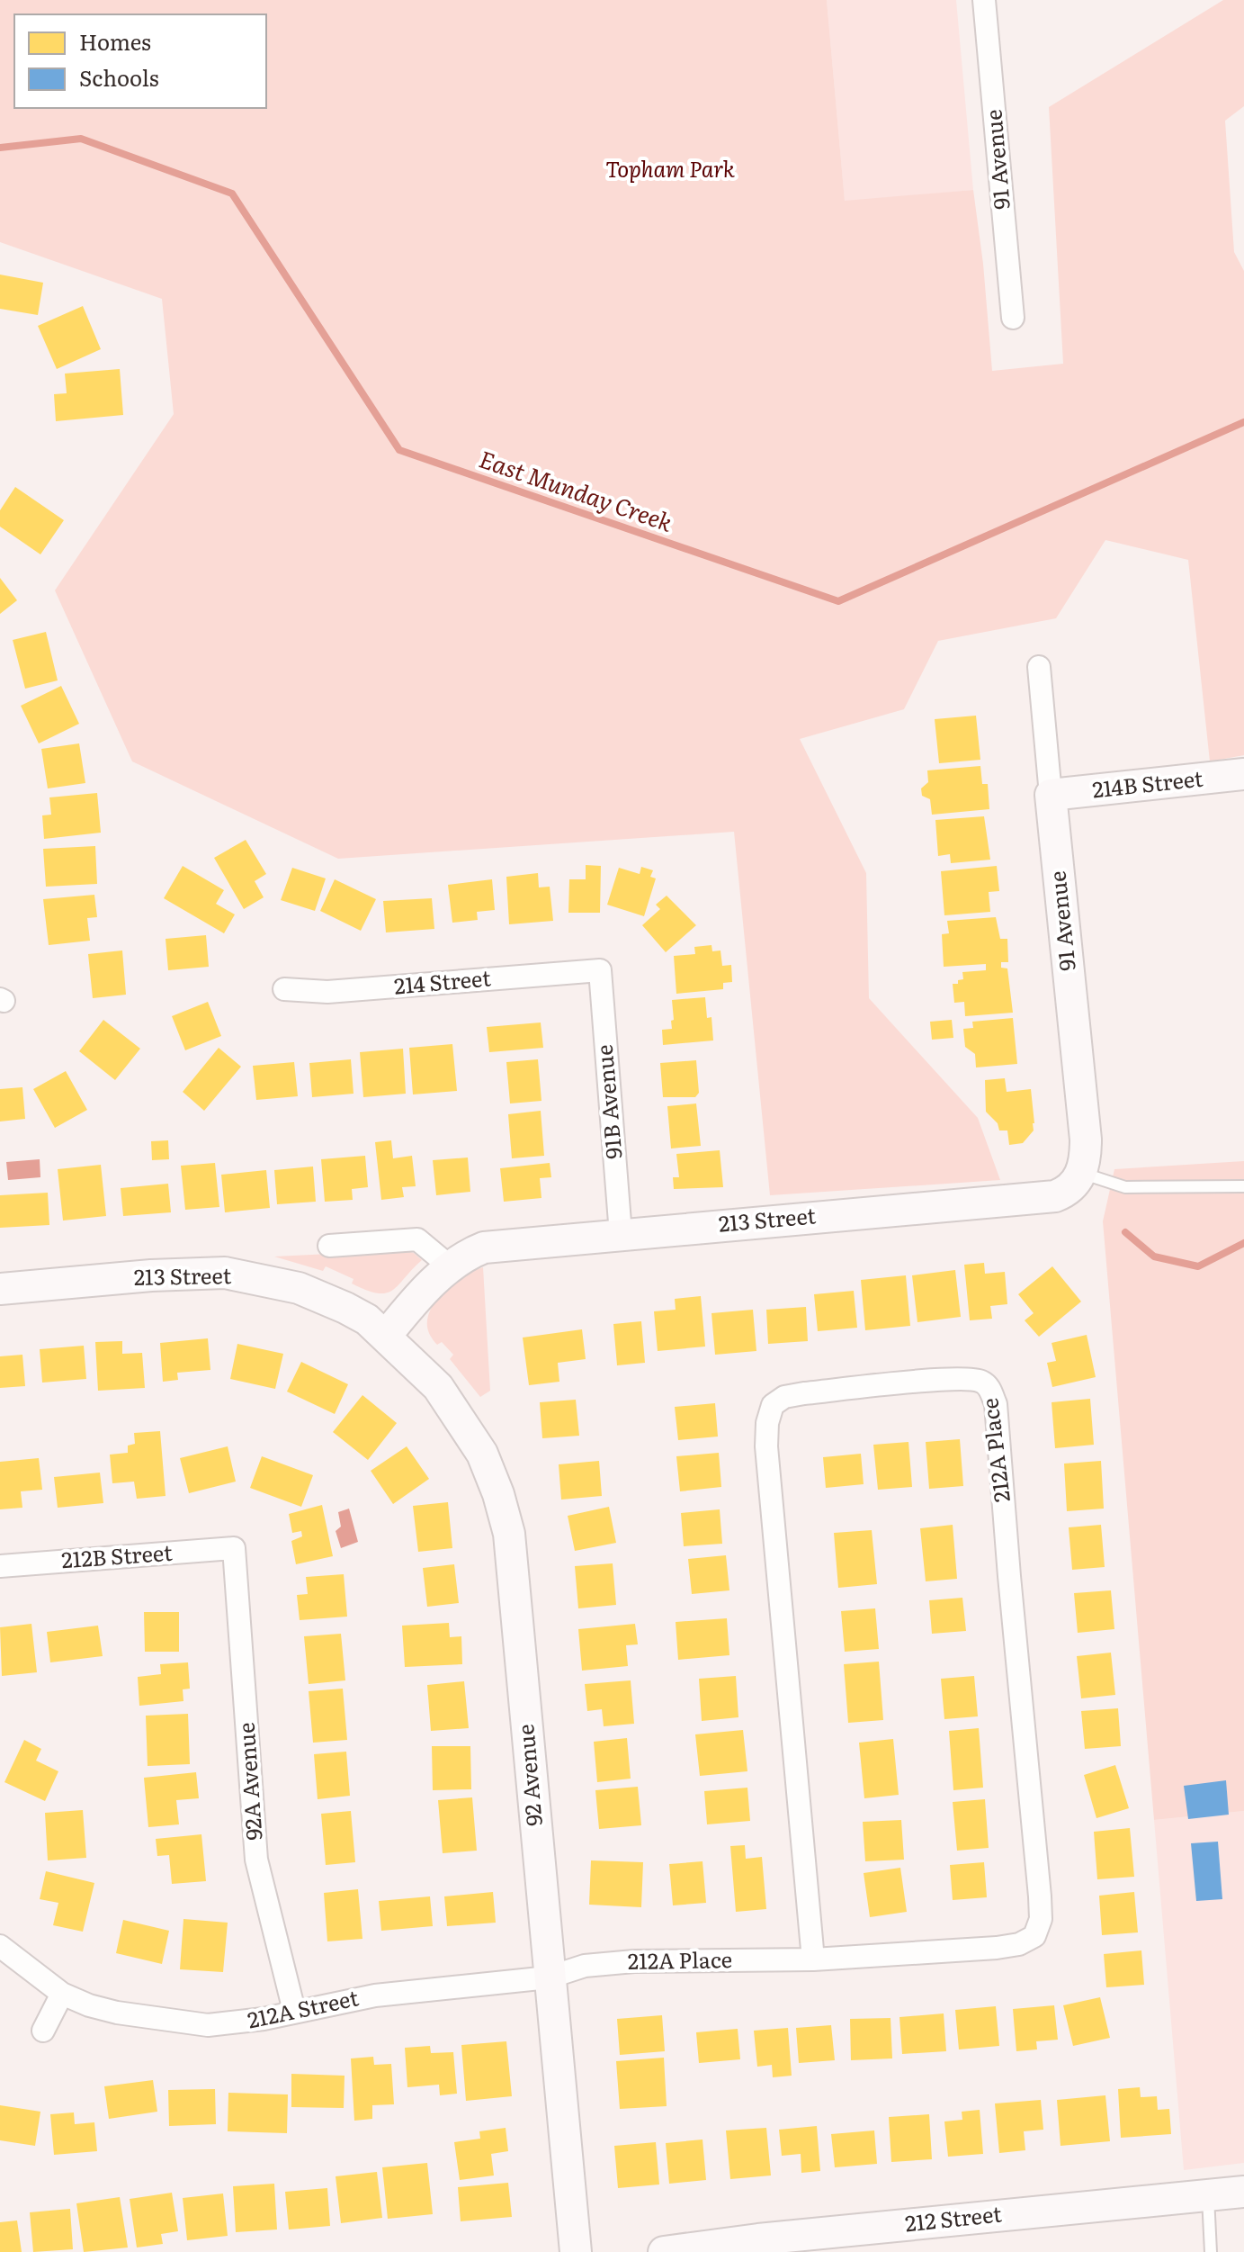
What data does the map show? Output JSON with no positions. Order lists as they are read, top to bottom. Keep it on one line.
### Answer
{"streets":{"street":["91 Avenue","214B Street","214 Street","91B Avenue","213 Street","212A Place","212B Street","92 Avenue","92A Avenue","212A Street","212 Street"]},"crossings":[["91 Avenue","214B Street"],["91 Avenue","213 Street"],["214 Street","91B Avenue"],["91B Avenue","213 Street"],["213 Street","92 Avenue"],["212A Place","92 Avenue"],["212A Place","212A Street"],["212B Street","92A Avenue"],["92 Avenue","212A Street"],["92A Avenue","212A Street"]],"water":["East Munday Creek"],"parks":["Topham Park"],"legend":["Homes","Schools"]}
